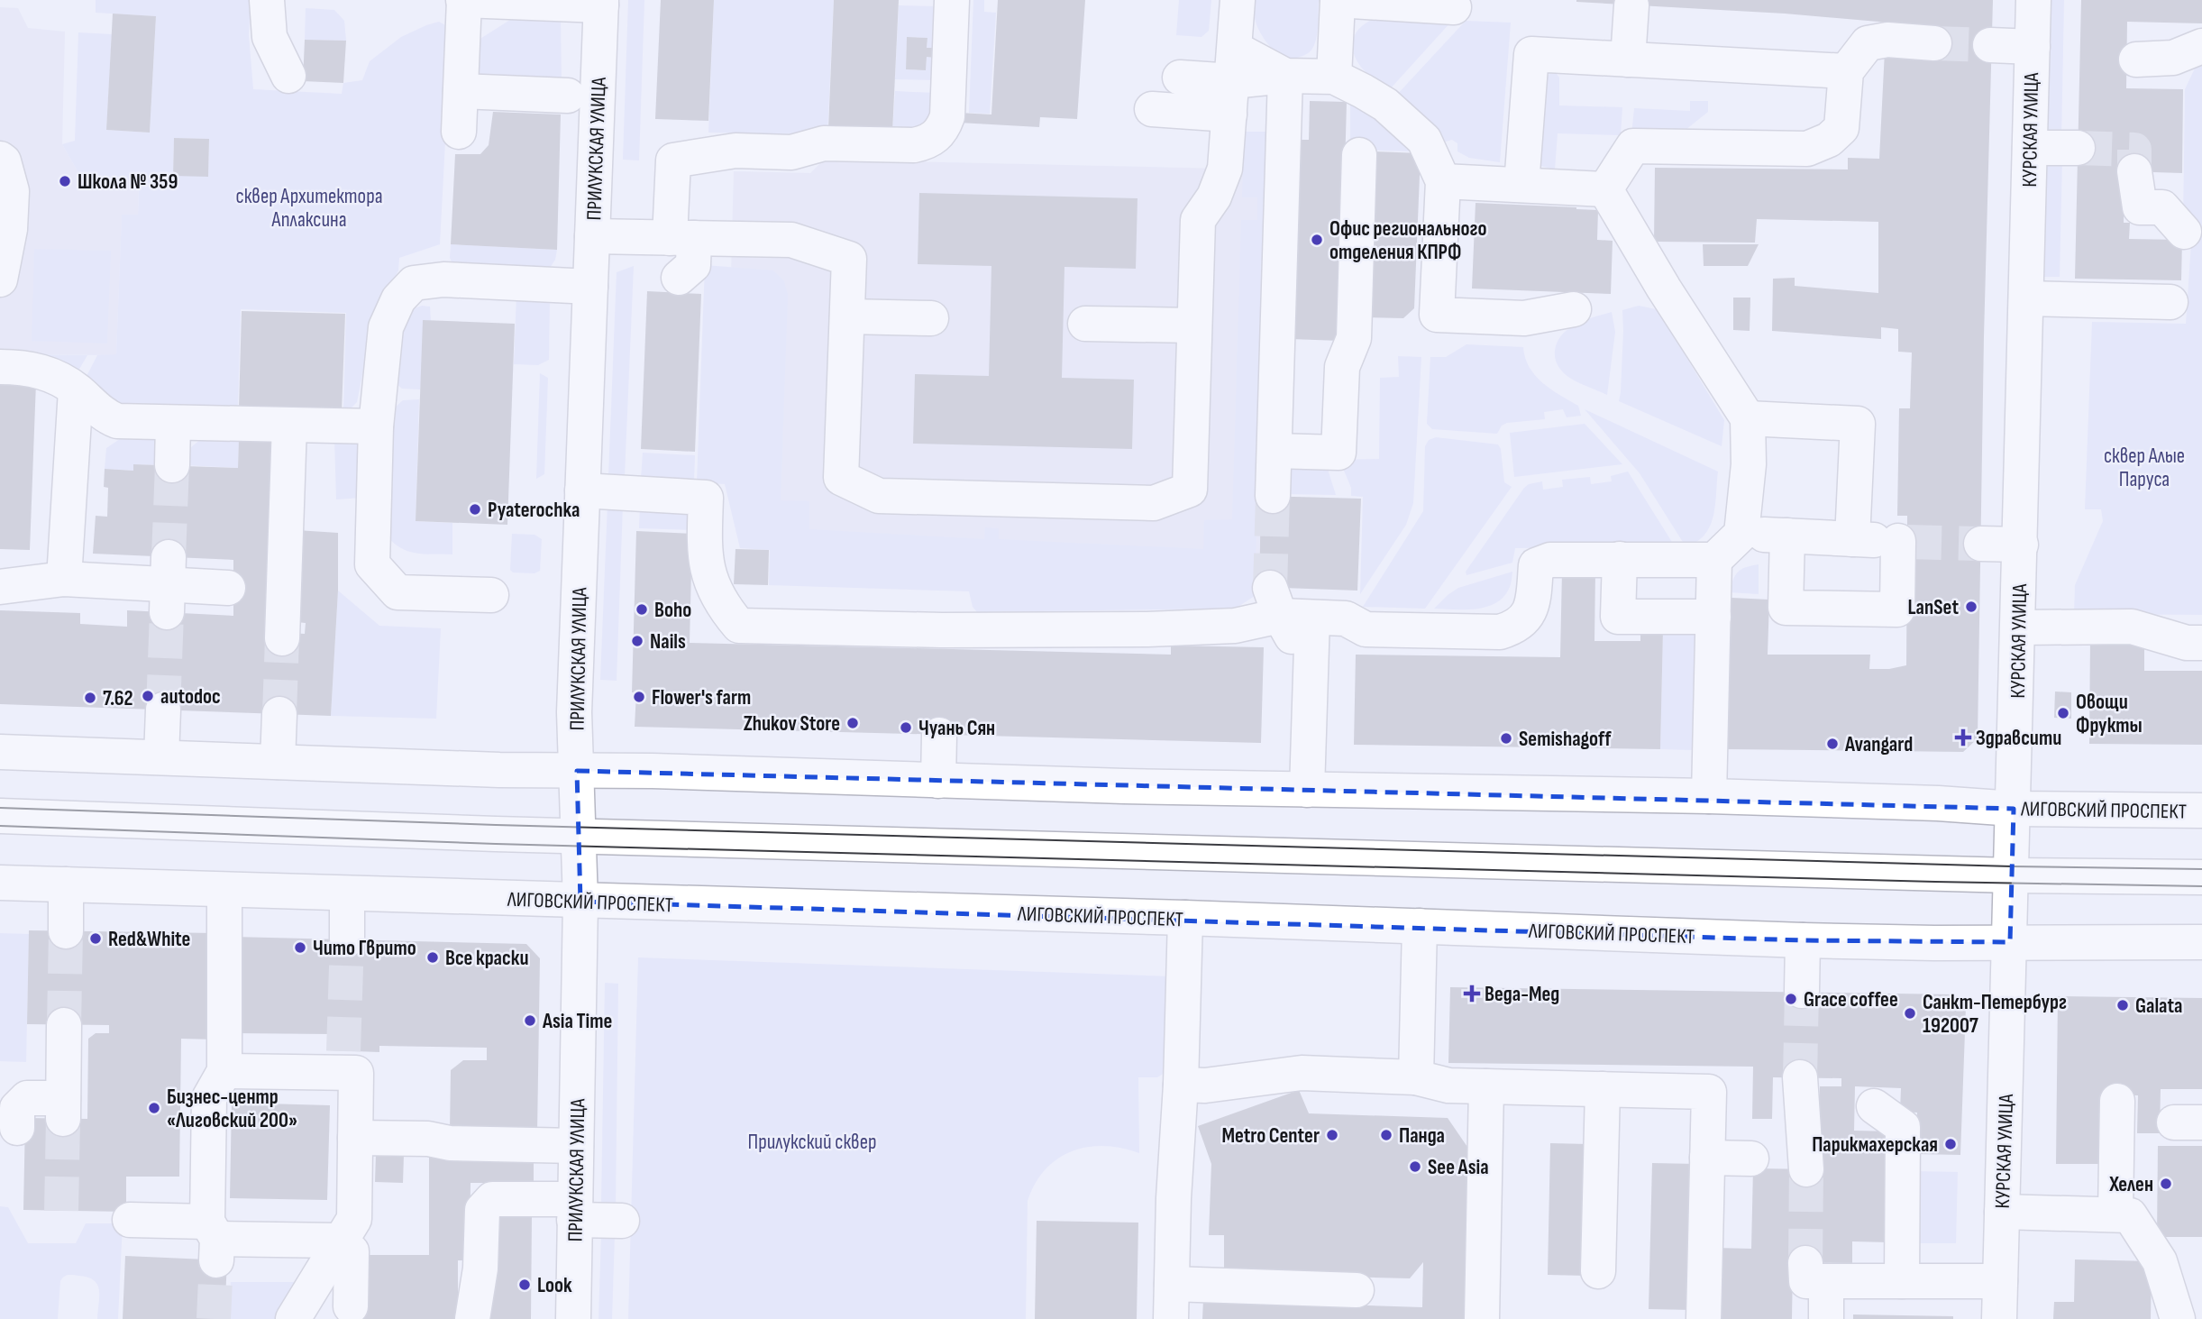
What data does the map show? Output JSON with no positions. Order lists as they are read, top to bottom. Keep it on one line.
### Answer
{"streets":{"main road":["КУРСКАЯ УЛИЦА","ПРИЛУКСКАЯ УЛИЦА","ЛИГОВСКИЙ ПРОСПЕКТ"]},"crossings":[["КУРСКАЯ УЛИЦА","ЛИГОВСКИЙ ПРОСПЕКТ"],["ПРИЛУКСКАЯ УЛИЦА","ЛИГОВСКИЙ ПРОСПЕКТ"]],"parks":["сквер Архитектора Аплаксина","сквер Алые Паруса","Прилукский сквер"],"places":{"other":["Школа № 359","Офис регионального отделения КПРФ","Pyaterochka","LanSet","Boho","Nails","autodoc","Flower's farm","7.62","Овощи Фрукты","Zhukov Store","Чуань Сян","Semishagoff","Avangard","Red&White","Чито Гврито","Все краски","Grace coffee","Galata","Санкт-Петербург 192007","Asia Time","Бизнес-центр «Лиговский 200»","Metro Center","Панда","Парикмахерская","See Asia","Хелен","Look"],"health":["Здравсити","Веда-Мед"]}}
